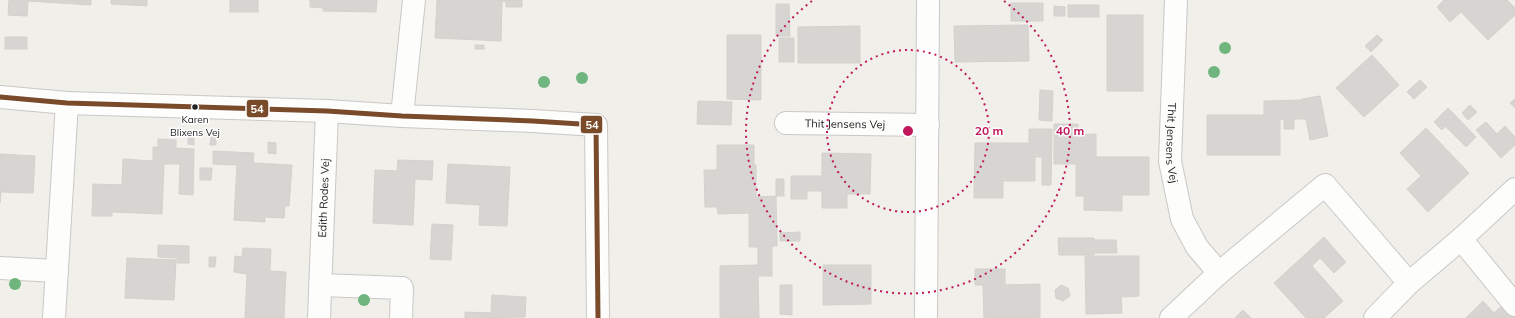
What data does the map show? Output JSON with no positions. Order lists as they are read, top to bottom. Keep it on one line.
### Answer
{"streets":{"street":["Thit Jensens Vej","Edith Rodes Vej"]},"places":["Karen Blixens Vej"],"lines":["transit line 54"],"rings":["20 m","40 m"]}
